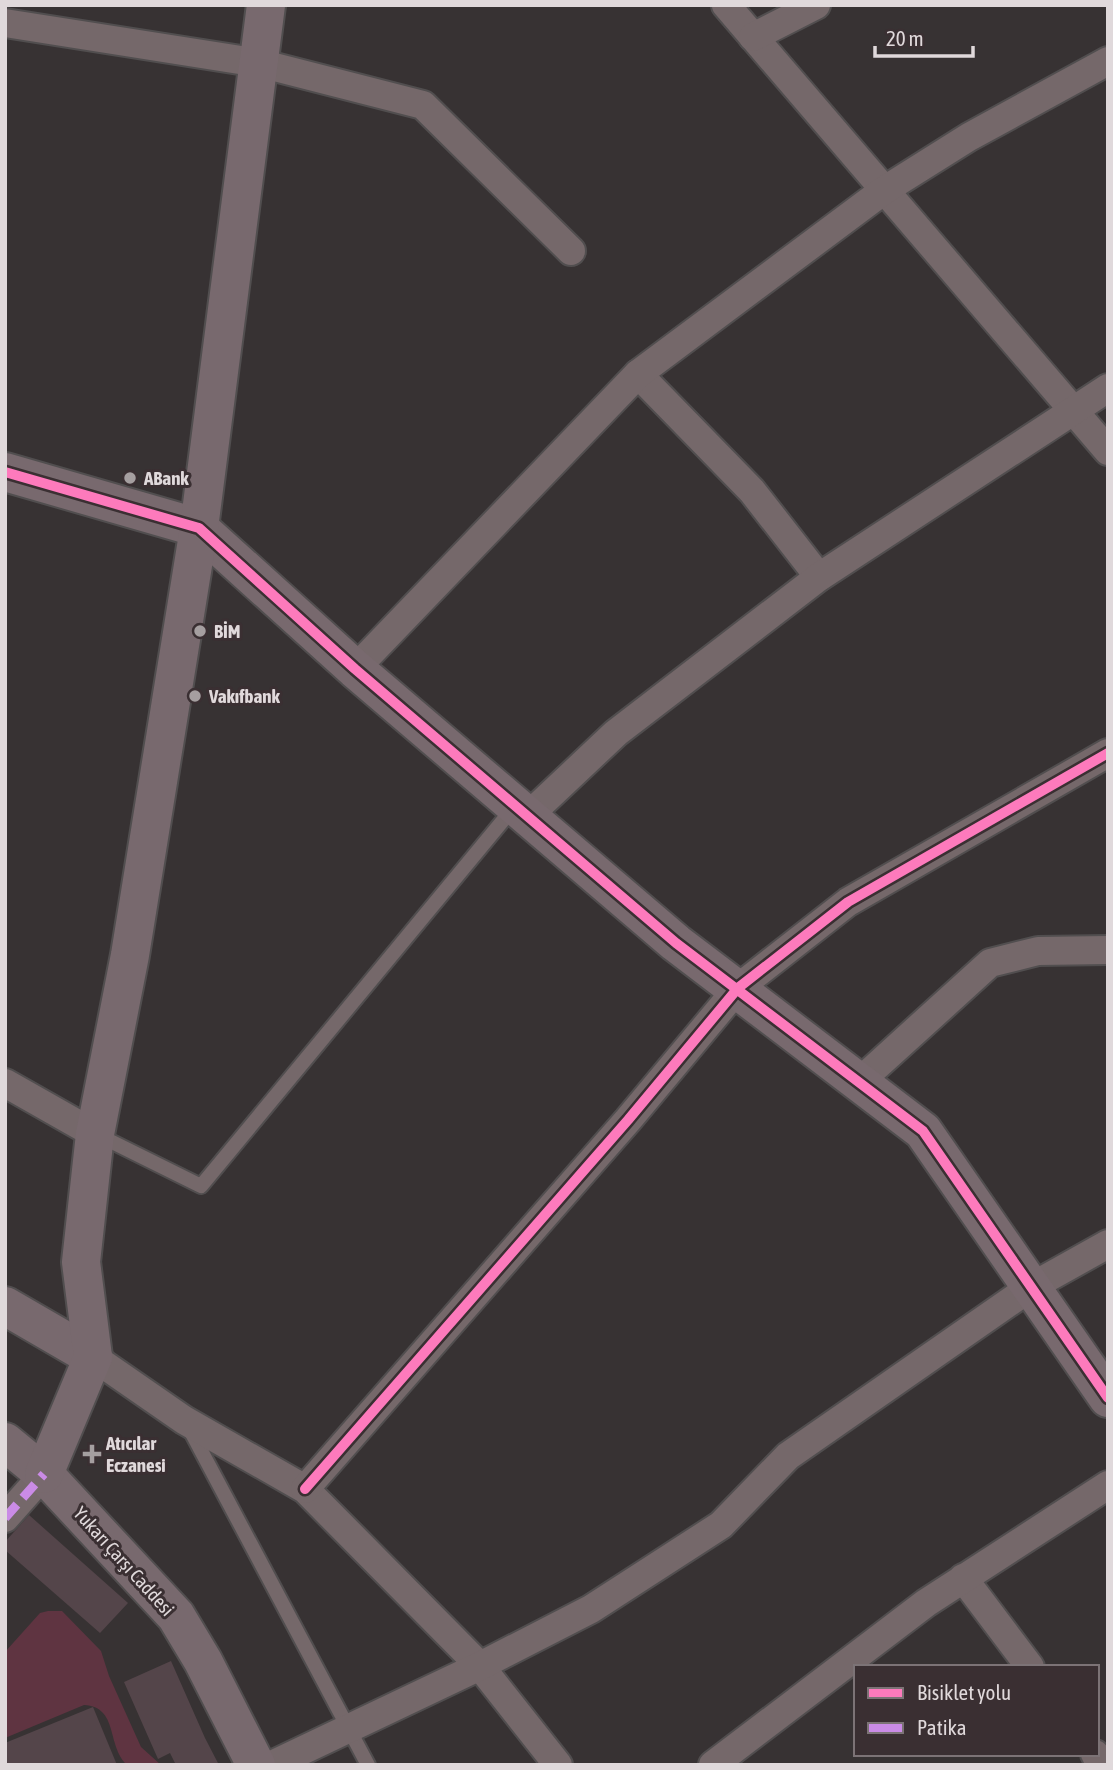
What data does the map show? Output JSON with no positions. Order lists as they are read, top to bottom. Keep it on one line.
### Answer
{"streets":{"main road":["Yukarı Çarşı Caddesi"]},"places":{"other":["ABank","BİM","Vakıfbank"],"health":["Atıcılar Eczanesi"]},"legend":["Bisiklet yolu","Patika"],"scale_bar":"20 m"}
